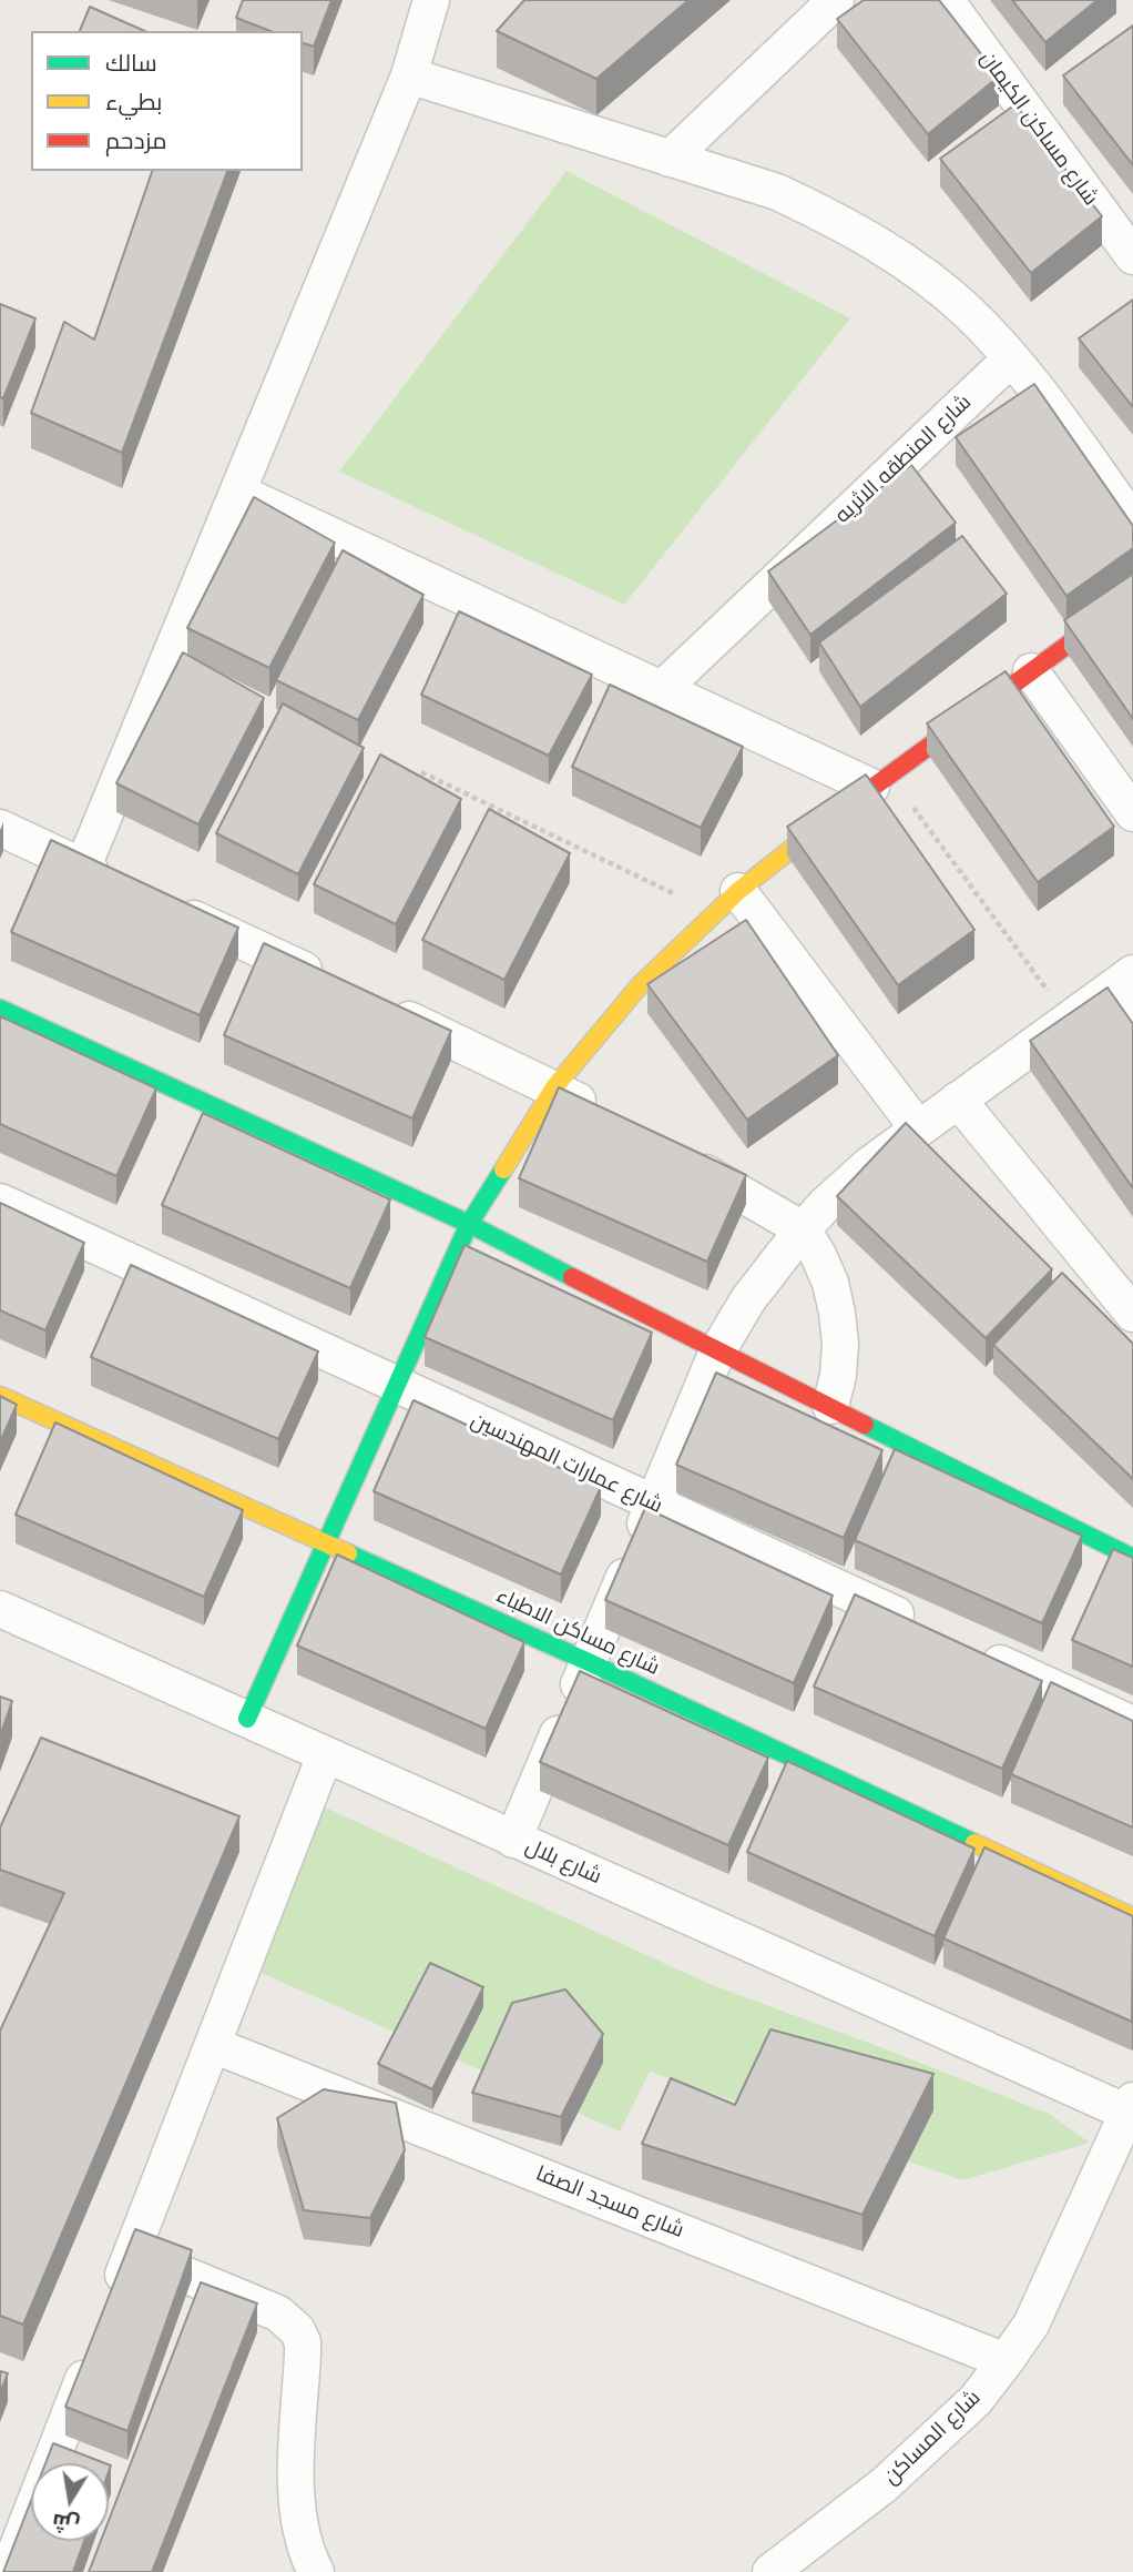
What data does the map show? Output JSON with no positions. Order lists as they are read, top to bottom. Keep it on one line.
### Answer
{"streets":{"street":["شارع مساكن الكيمان","شارع المنطقه الاثريه","شارع عمارات المهندسين","شارع مساكن الاطباء","شارع بلال","شارع مسجد الصفا","شارع المساكن"]},"crossings":[["شارع بلال","شارع المساكن"],["شارع مسجد الصفا","شارع المساكن"]],"legend":["سالك","بطيء","مزدحم"],"north":"bottom"}
